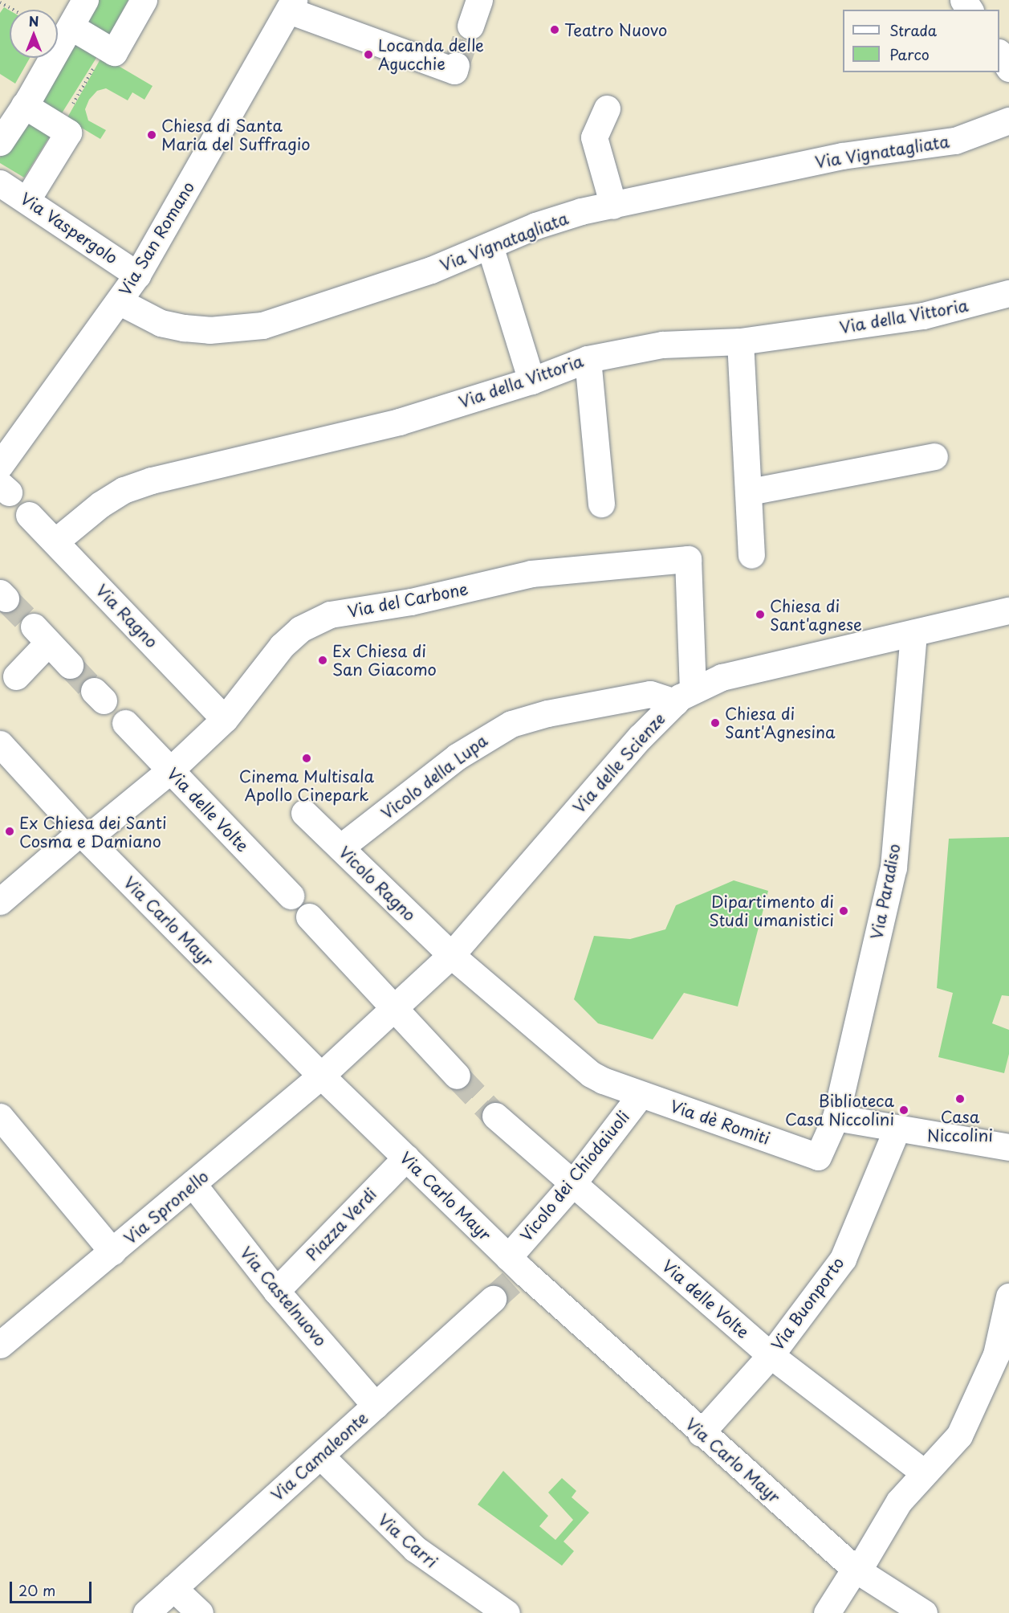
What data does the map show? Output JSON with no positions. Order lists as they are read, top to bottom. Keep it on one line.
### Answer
{"streets":{"street":["Via Vignatagliata","Via Vaspergolo","Via San Romano","Via della Vittoria","Via del Carbone","Via Ragno","Via delle Scienze","Vicolo della Lupa","Via delle Volte","Vicolo Ragno","Via Paradiso","Via Carlo Mayr","Via dè Romiti","Vicolo dei Chiodaiuoli","Via Spronello","Piazza Verdi","Via Castelnuovo","Via Buonporto","Via Camaleonte","Via Carri"]},"crossings":[["Via Vignatagliata","Via San Romano"],["Via Vaspergolo","Via San Romano"],["Via della Vittoria","Via Ragno"],["Via del Carbone","Via Ragno"],["Via del Carbone","Via delle Scienze"],["Via del Carbone","Vicolo della Lupa"],["Via del Carbone","Via delle Volte"],["Via del Carbone","Via Carlo Mayr"],["Via delle Scienze","Vicolo della Lupa"],["Via delle Scienze","Vicolo Ragno"],["Via delle Scienze","Via Paradiso"],["Via delle Scienze","Via Carlo Mayr"],["Via delle Scienze","Via dè Romiti"],["Via delle Scienze","Via Spronello"],["Vicolo della Lupa","Vicolo Ragno"],["Via delle Volte","Vicolo dei Chiodaiuoli"],["Via delle Volte","Via Buonporto"],["Vicolo Ragno","Via dè Romiti"],["Via Paradiso","Via dè Romiti"],["Via Carlo Mayr","Vicolo dei Chiodaiuoli"],["Via Carlo Mayr","Via Spronello"],["Via Carlo Mayr","Piazza Verdi"],["Via Carlo Mayr","Via Buonporto"],["Via Carlo Mayr","Via Camaleonte"],["Via dè Romiti","Vicolo dei Chiodaiuoli"],["Vicolo dei Chiodaiuoli","Via Camaleonte"],["Via Spronello","Via Castelnuovo"],["Piazza Verdi","Via Castelnuovo"],["Via Castelnuovo","Via Camaleonte"],["Via Camaleonte","Via Carri"]],"places":["Teatro Nuovo","Locanda delle Agucchie","Chiesa di Santa Maria del Suffragio","Chiesa di Sant'agnese","Ex Chiesa di San Giacomo","Chiesa di Sant'Agnesina","Cinema Multisala Apollo Cinepark","Ex Chiesa dei Santi Cosma e Damiano","Dipartimento di Studi umanistici","Casa Niccolini","Biblioteca Casa Niccolini"],"legend":["Strada","Parco"],"scale_bar":"20 m","north":"top"}
